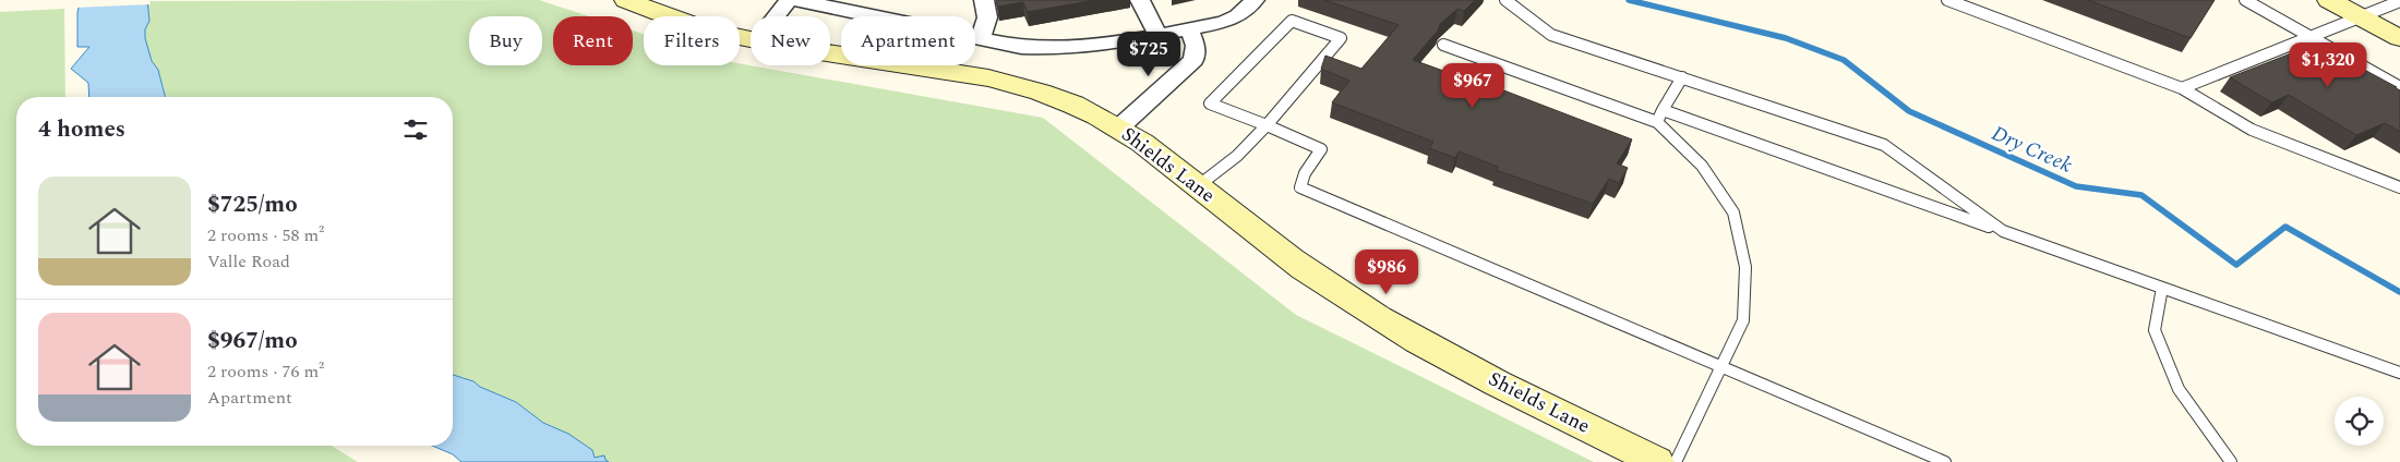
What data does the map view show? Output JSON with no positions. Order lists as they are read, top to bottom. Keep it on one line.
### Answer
{"streets":{"main road":["Shields Lane"]},"water":["Dry Creek"],"page":{"chip":["Buy","Rent","Filters","New","Apartment"],"price":["$725","$1,320","$967","$986"],"heading":"4 homes","list":[{"name":"$725/mo","note":"2 rooms · 58 m² · Valle Road"},{"name":"$967/mo","note":"2 rooms · 76 m² · Apartment"}]}}
